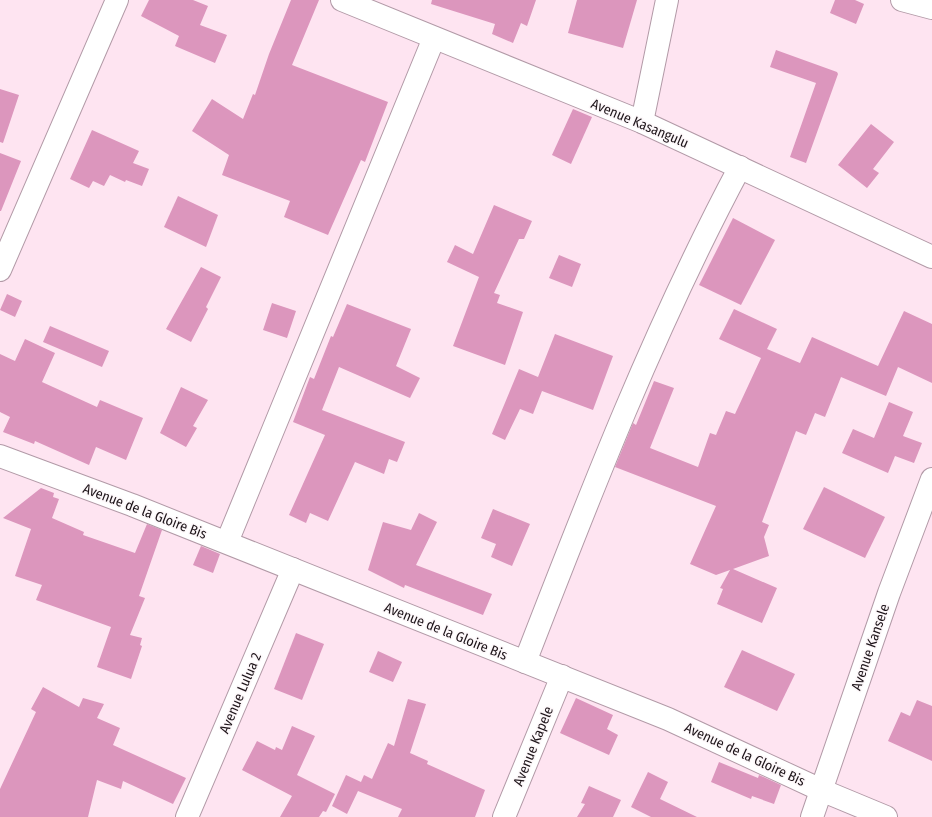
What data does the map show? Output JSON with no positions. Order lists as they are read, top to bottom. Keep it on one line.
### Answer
{"streets":{"street":["Avenue Kasangulu","Avenue de la Gloire Bis","Avenue Kansele","Avenue Lulua 2","Avenue Kapele"]},"crossings":[["Avenue de la Gloire Bis","Avenue Kansele"],["Avenue de la Gloire Bis","Avenue Lulua 2"],["Avenue de la Gloire Bis","Avenue Kapele"]]}
